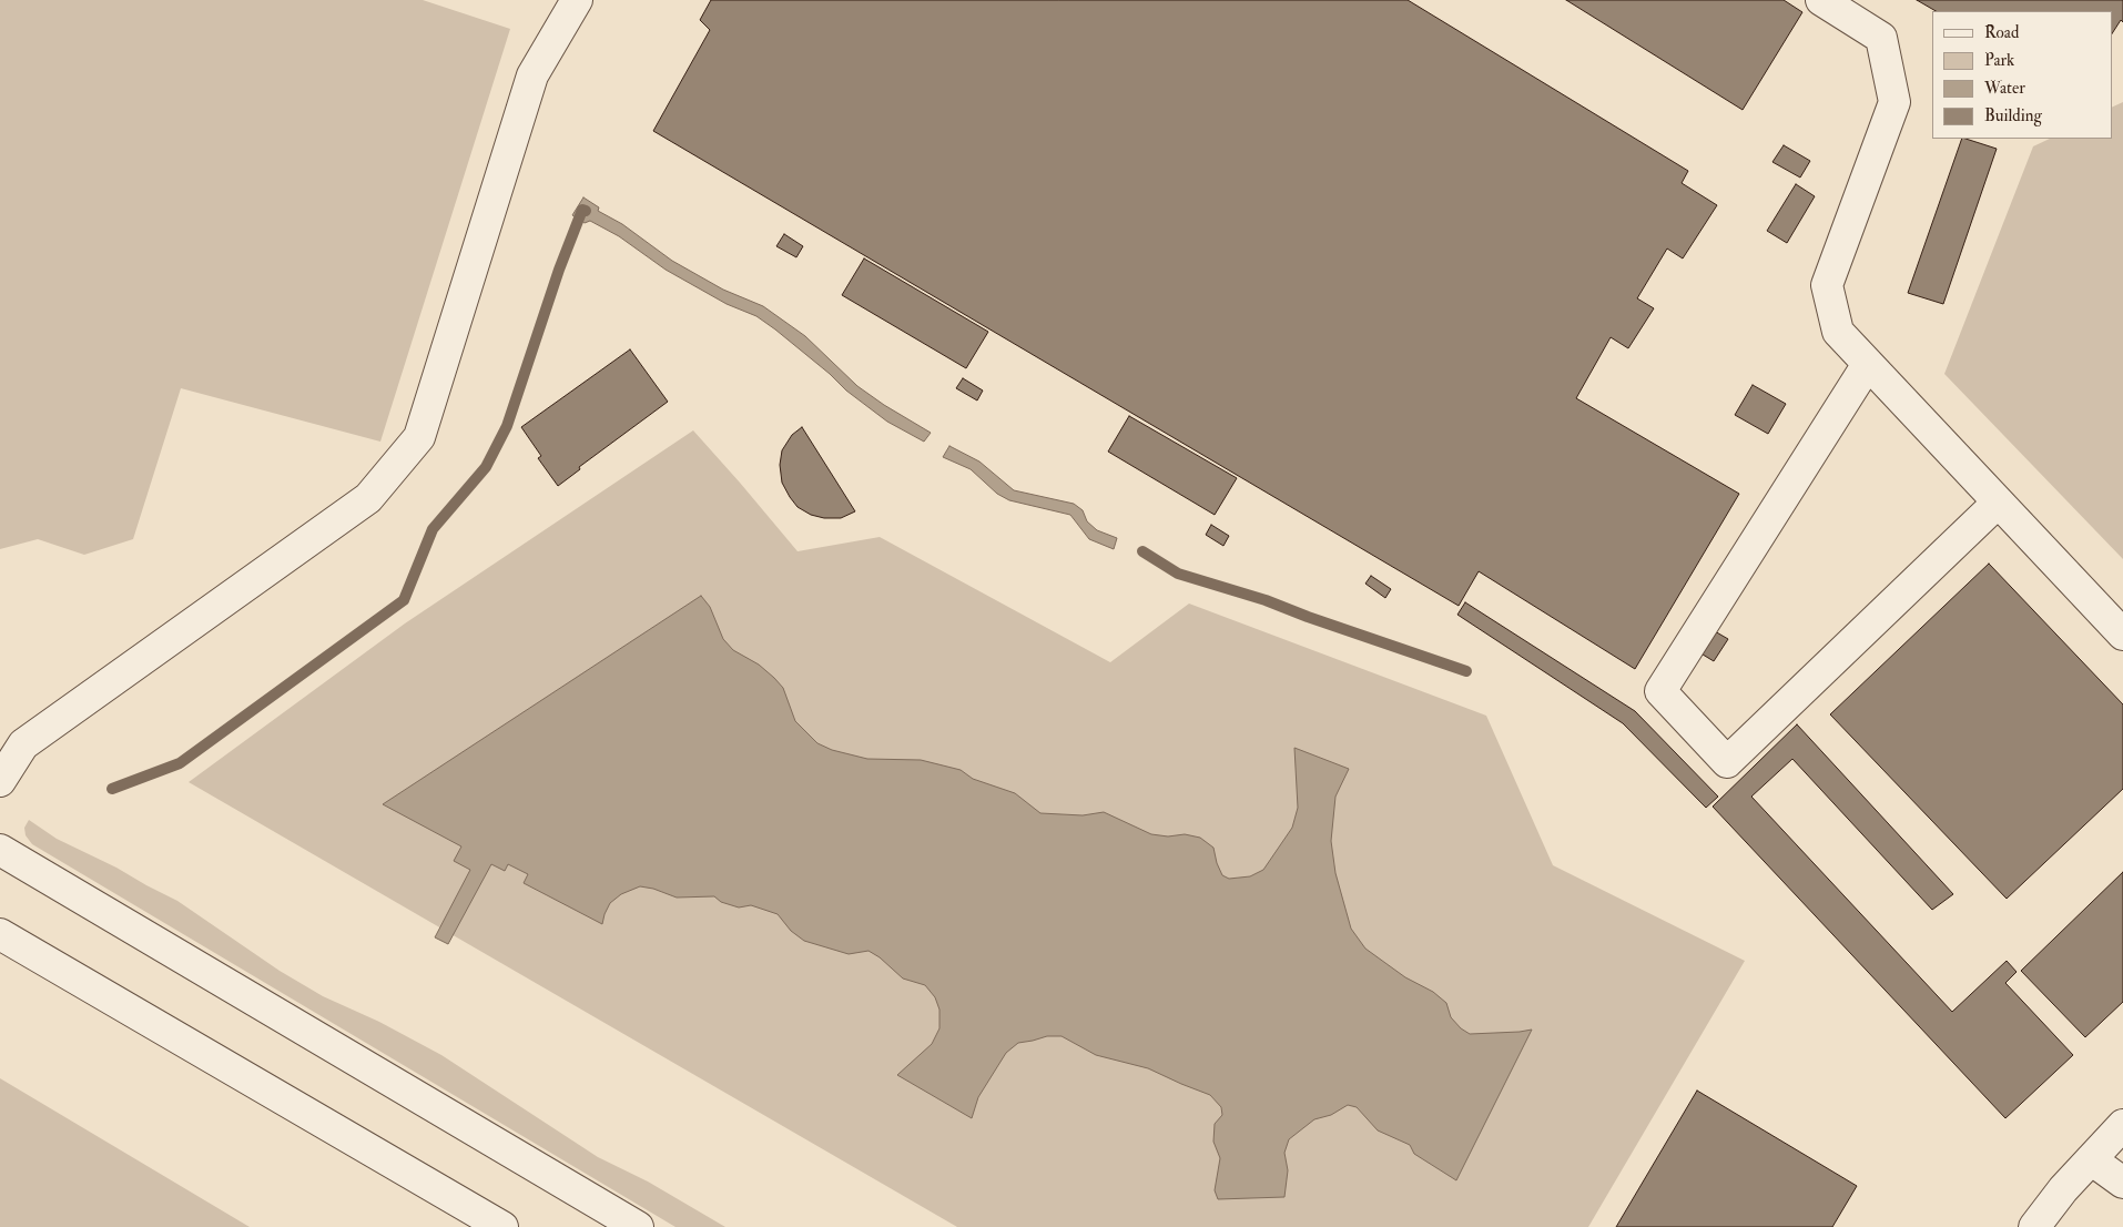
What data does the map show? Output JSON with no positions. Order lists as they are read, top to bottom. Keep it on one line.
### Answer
{"legend":["Road","Park","Water","Building"]}
